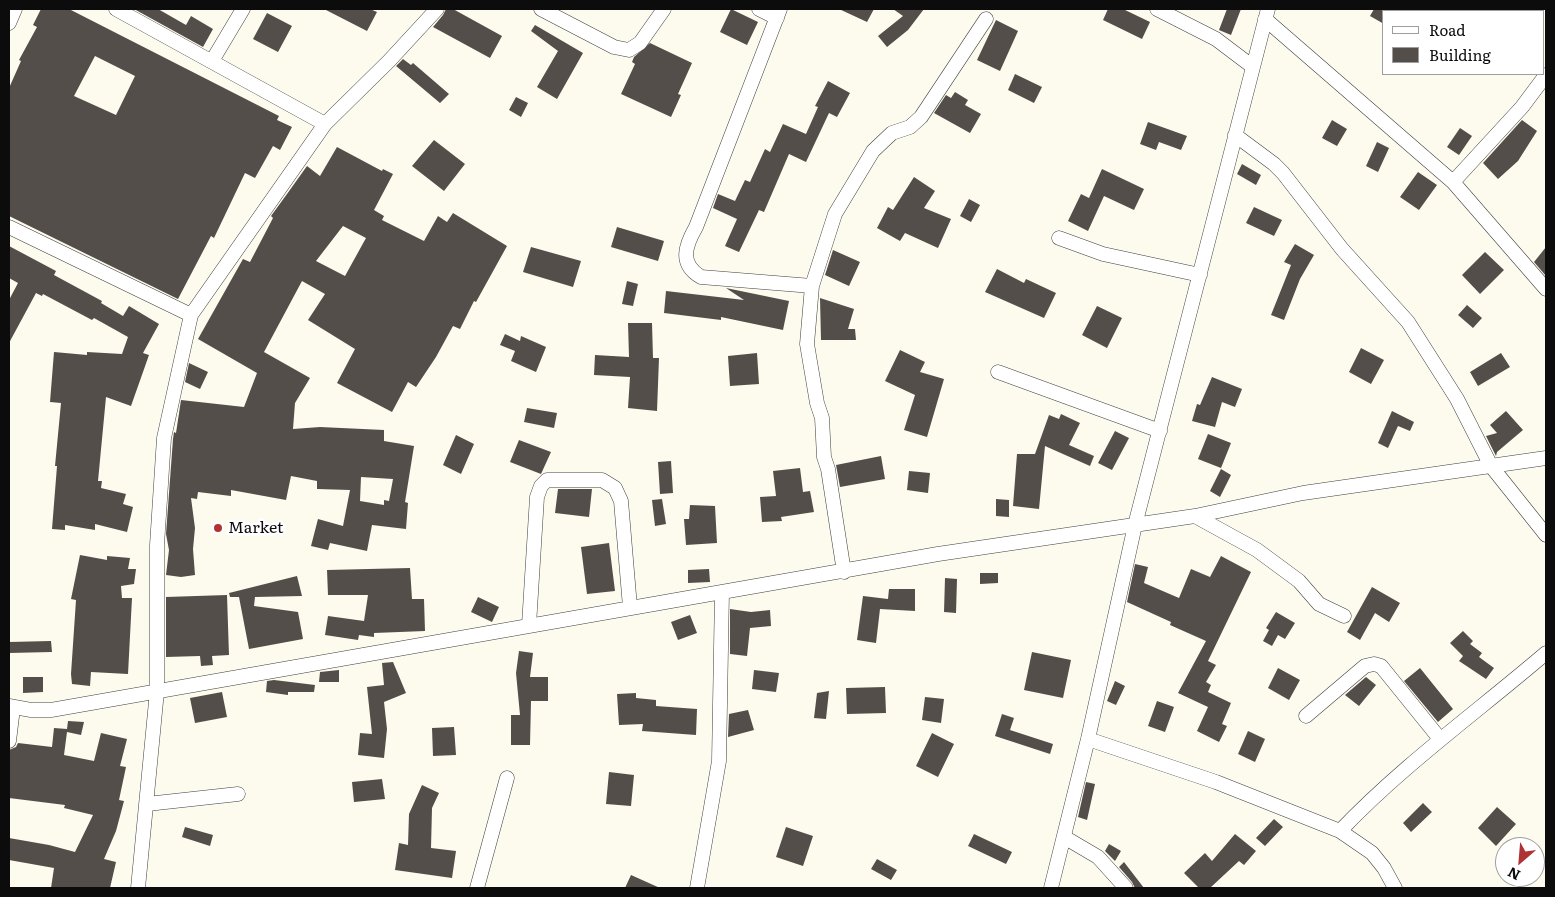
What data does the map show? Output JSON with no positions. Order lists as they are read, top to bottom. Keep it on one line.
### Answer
{"places":["Market"],"legend":["Road","Building"],"north":"bottom left"}
